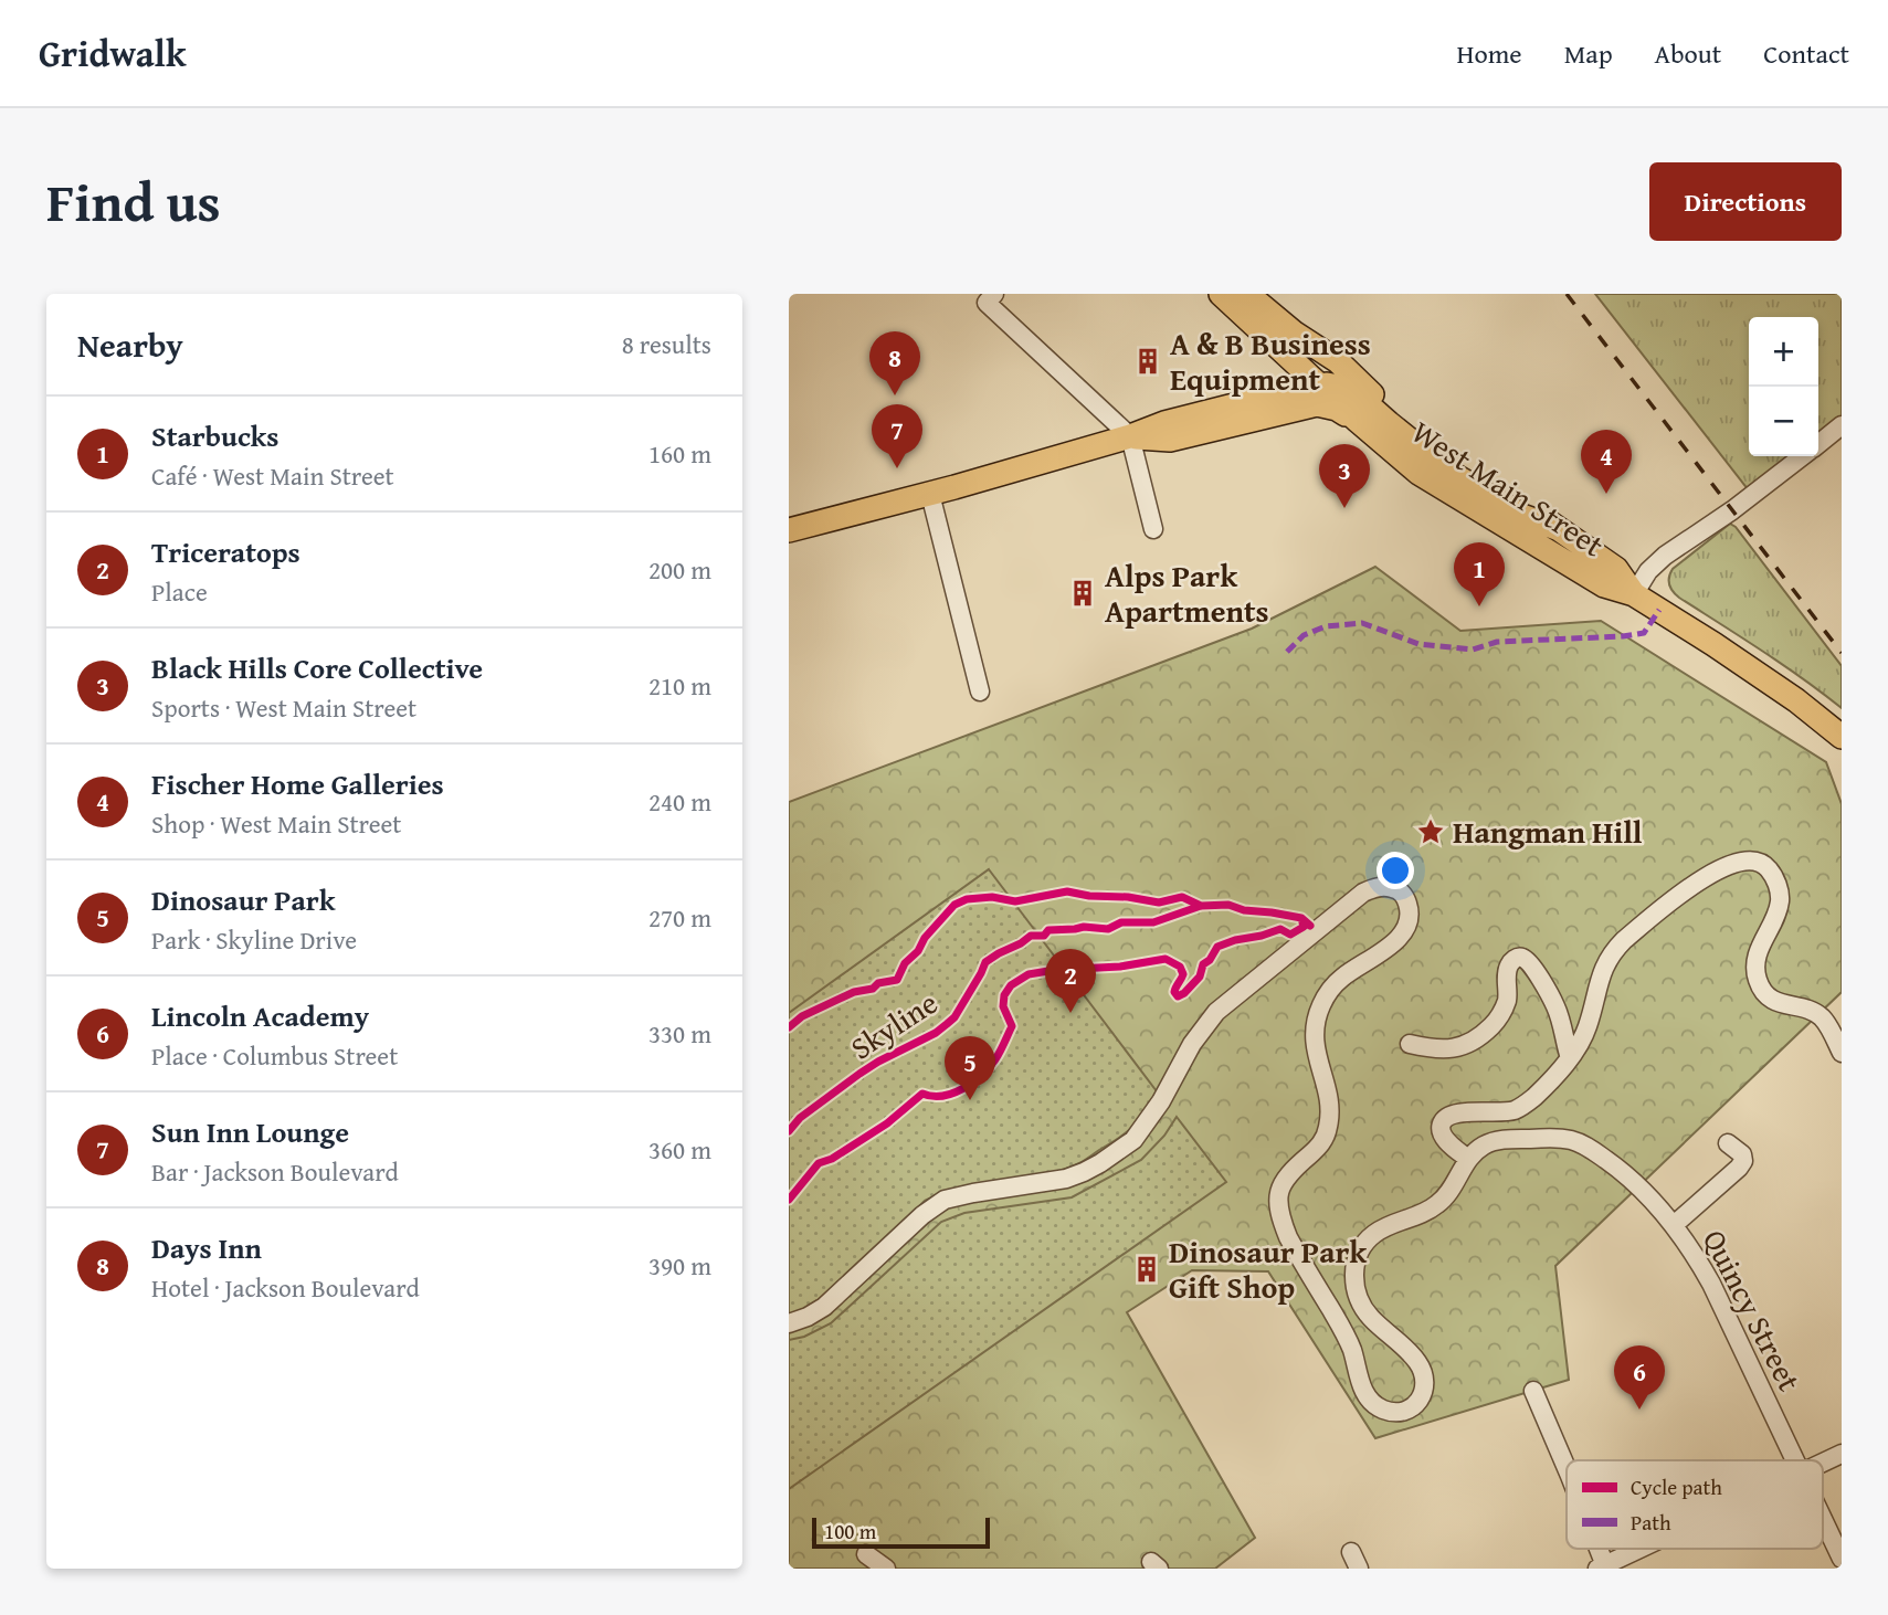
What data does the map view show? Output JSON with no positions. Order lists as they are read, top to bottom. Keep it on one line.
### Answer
{"streets":{"main road":["West Main Street"],"street":["Quincy Street"],"cycle path":["Skyline"]},"places":{"building":["A & B Business Equipment","Alps Park Apartments","Dinosaur Park Gift Shop"],"place":["Hangman Hill"]},"legend":["Cycle path","Path"],"scale_bar":"100 m","page":{"header":"Gridwalk","nav":["Home","Map","About","Contact"],"title":"Find us","buttons":"Directions","heading":["Nearby","8 results"],"map_buttons":["+","−"],"pins":["8","7","4","3","1","2","5","6"],"list":[{"mark":"1","name":"Starbucks","note":"Café · West Main Street","value":"160 m"},{"mark":"2","name":"Triceratops","note":"Place","value":"200 m"},{"mark":"3","name":"Black Hills Core Collective","note":"Sports · West Main Street","value":"210 m"},{"mark":"4","name":"Fischer Home Galleries","note":"Shop · West Main Street","value":"240 m"},{"mark":"5","name":"Dinosaur Park","note":"Park · Skyline Drive","value":"270 m"},{"mark":"6","name":"Lincoln Academy","note":"Place · Columbus Street","value":"330 m"},{"mark":"7","name":"Sun Inn Lounge","note":"Bar · Jackson Boulevard","value":"360 m"},{"mark":"8","name":"Days Inn","note":"Hotel · Jackson Boulevard","value":"390 m"}],"scale":"100 m"}}
